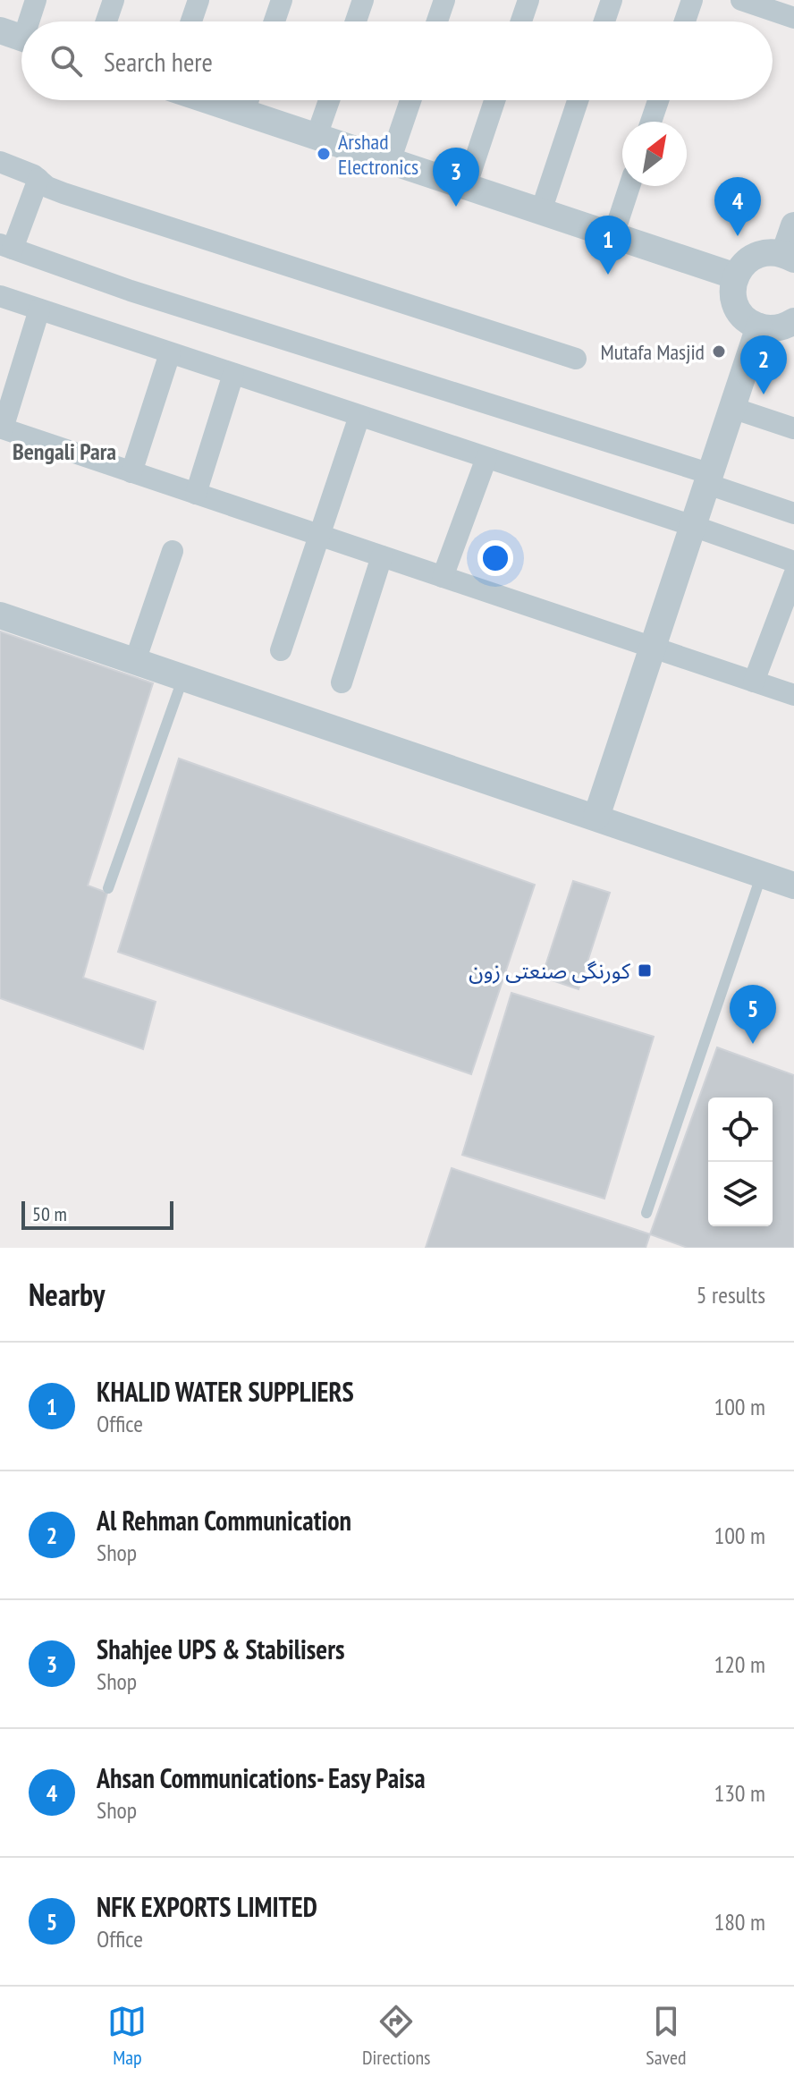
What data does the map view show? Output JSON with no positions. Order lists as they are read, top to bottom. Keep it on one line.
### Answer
{"districts":["Bengali Para"],"places":{"other":["Arshad Electronics","Mutafa Masjid"],"transit":["کورنگی صنعتی زون"]},"scale_bar":"50 m","north":"top right","page":{"search":"Search here","pins":["3","4","1","2","5"],"scale":"50 m","heading":["Nearby","5 results"],"list":[{"mark":"1","name":"KHALID WATER SUPPLIERS","note":"Office","value":"100 m"},{"mark":"2","name":"Al Rehman Communication","note":"Shop","value":"100 m"},{"mark":"3","name":"Shahjee UPS & Stabilisers","note":"Shop","value":"120 m"},{"mark":"4","name":"Ahsan Communications- Easy Paisa","note":"Shop","value":"130 m"},{"mark":"5","name":"NFK EXPORTS LIMITED","note":"Office","value":"180 m"}],"nav":["Map","Directions","Saved"]}}
